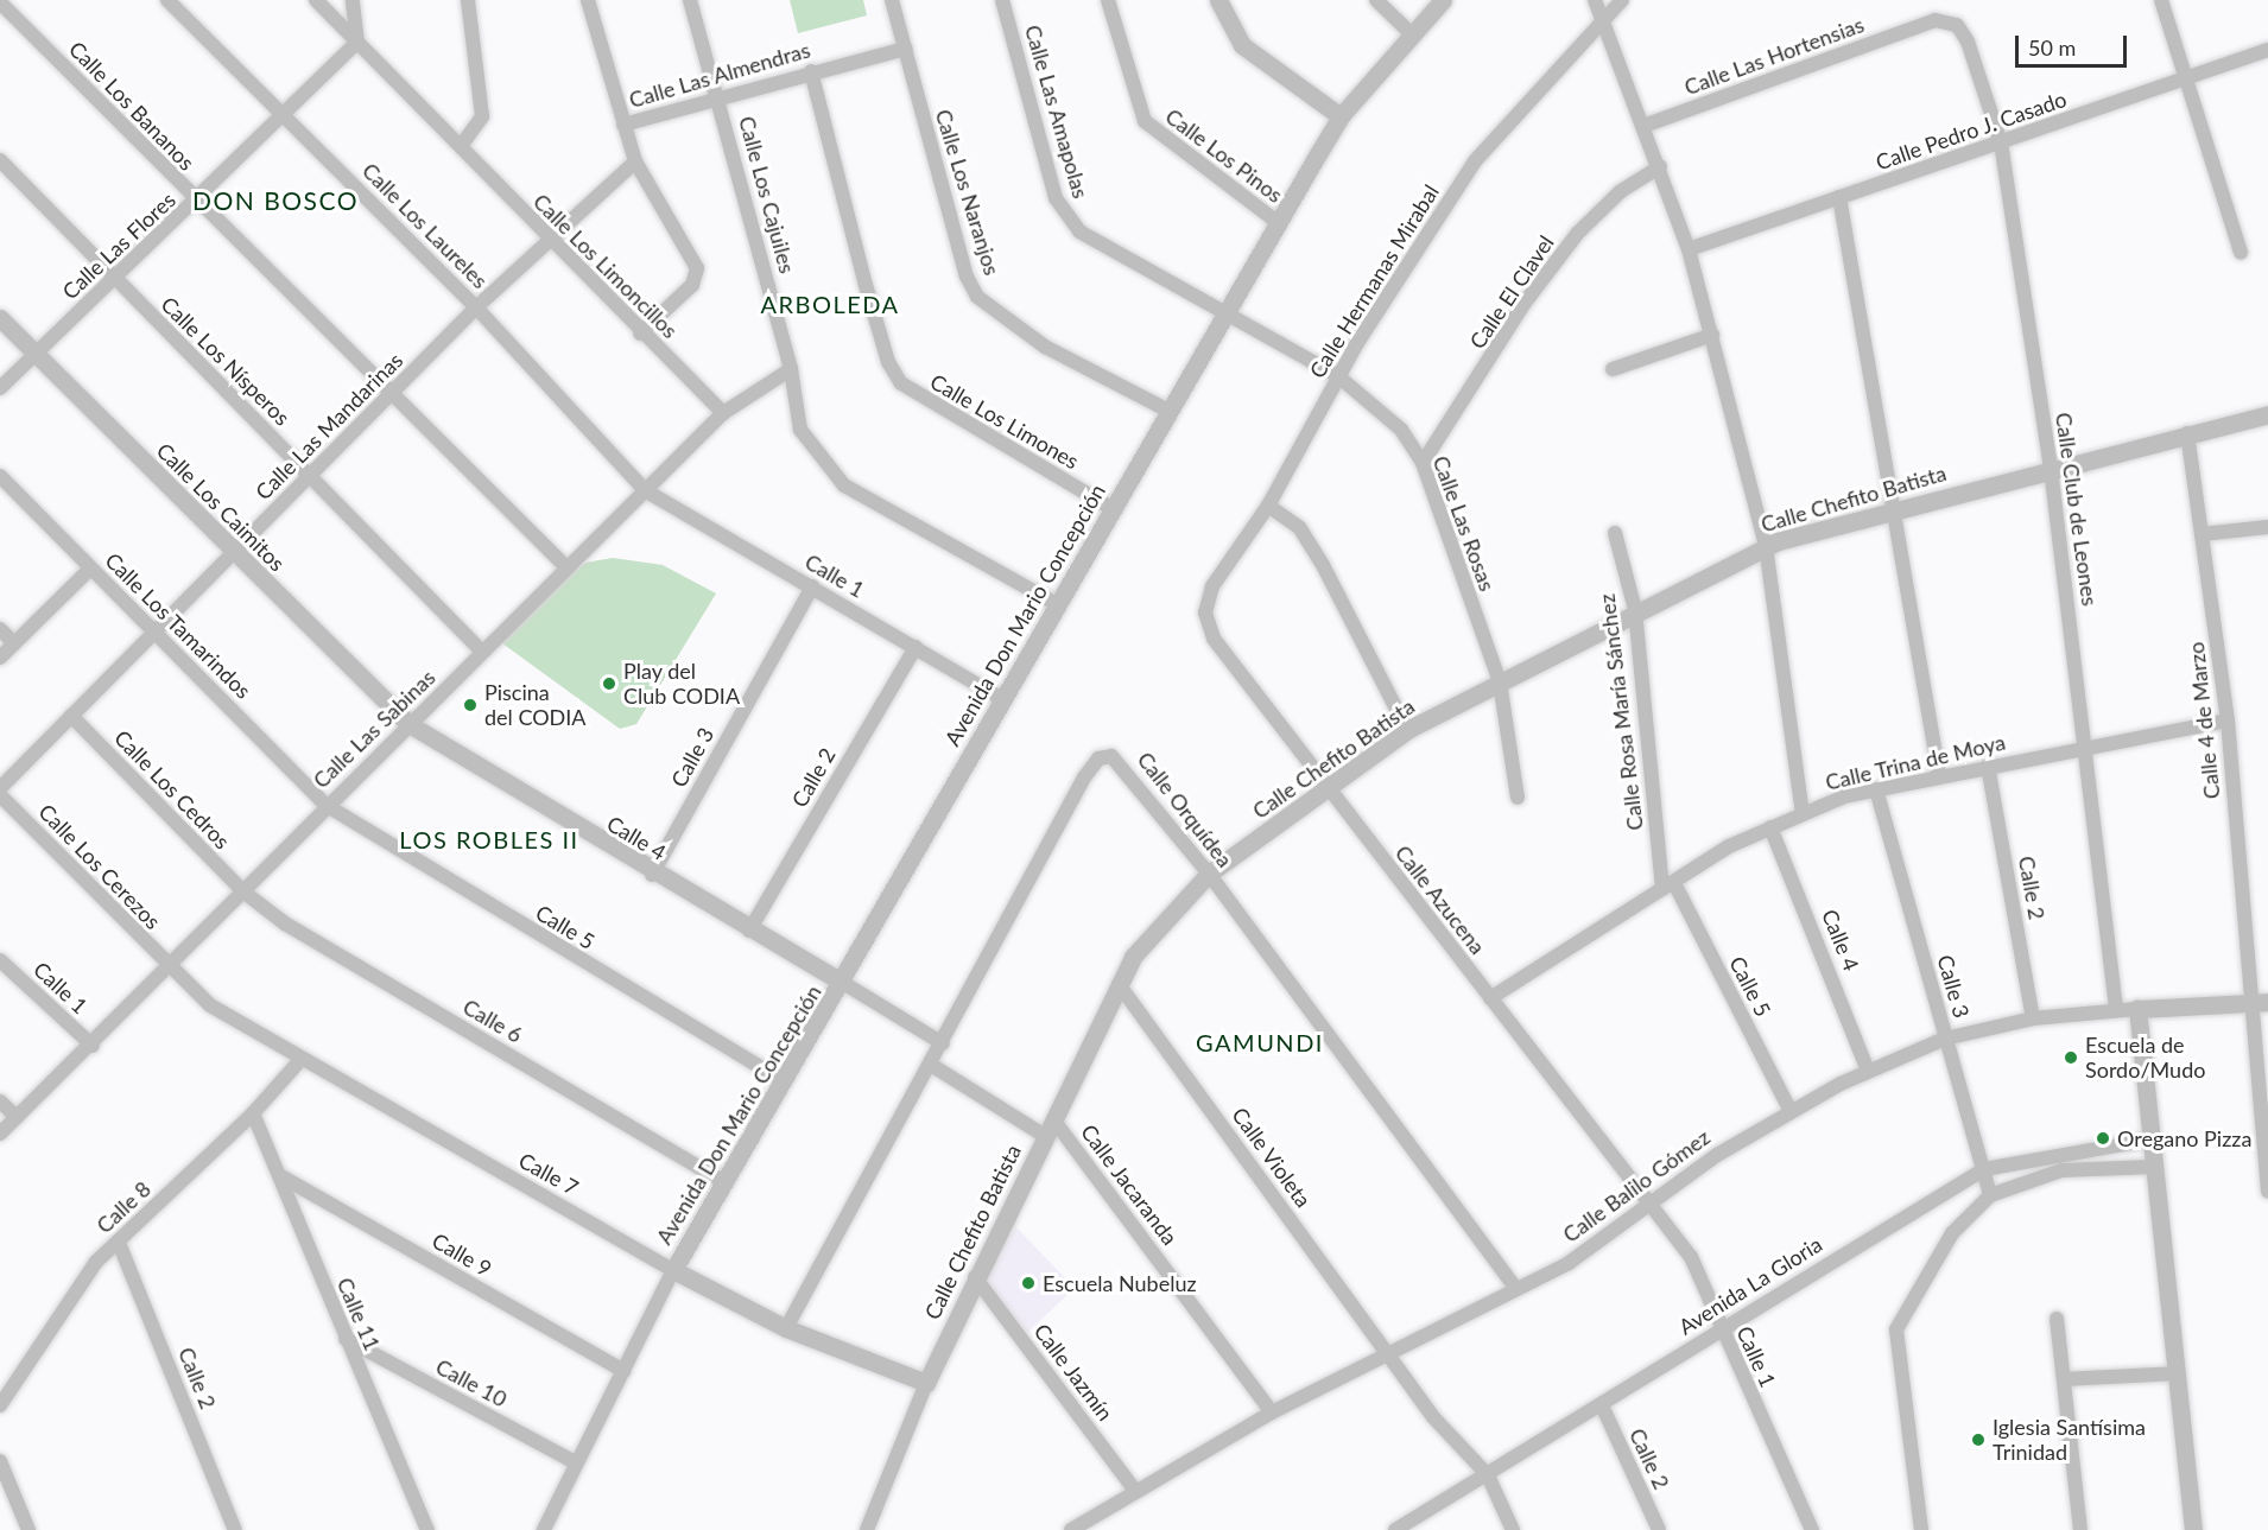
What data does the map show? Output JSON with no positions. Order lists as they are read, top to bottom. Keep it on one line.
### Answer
{"streets":{"street":["Calle Las Hortensias","Calle Las Almendras","Calle Los Bananos","Calle Las Amapolas","Calle Pedro J. Casado","Calle Los Pinos","Calle Los Naranjos","Calle Los Cajuiles","Calle Los Laureles","Calle Las Flores","Calle Los Limoncillos","Calle Hermanas Mirabal","Calle El Clavel","Calle Los Nísperos","Calle Los Limones","Calle Las Mandarinas","Calle Chefito Batista","Calle Los Caimitos","Calle Club de Leones","Calle Las Rosas","Calle 1","Avenida Don Mario Concepción","Calle Los Tamarindos","Calle Rosa María Sánchez","Calle 4 de Marzo","Calle Las Sabinas","Calle 3","Calle Trina de Moya","Calle 2","Calle Los Cedros","Calle Orquídea","Calle 4","Calle Los Cerezos","Calle Azucena","Calle 5","Calle 6","Calle Violeta","Calle 7","Calle Jacaranda","Calle Balilo Gómez","Calle 8","Calle 9","Avenida La Gloria","Calle 11","Calle Jazmín","Calle 10"]},"crossings":[["Calle Las Hortensias","Calle Club de Leones"],["Calle Las Almendras","Calle Los Naranjos"],["Calle Las Almendras","Calle Los Cajuiles"],["Calle Las Almendras","Calle Los Limoncillos"],["Calle Las Almendras","Calle Los Limones"],["Calle Las Almendras","Calle Las Mandarinas"],["Calle Los Bananos","Calle Las Flores"],["Calle Los Bananos","Calle Las Mandarinas"],["Calle Los Bananos","Calle Las Sabinas"],["Calle Las Amapolas","Calle Las Rosas"],["Calle Las Amapolas","Avenida Don Mario Concepción"],["Calle Pedro J. Casado","Calle Club de Leones"],["Calle Los Pinos","Avenida Don Mario Concepción"],["Calle Los Naranjos","Avenida Don Mario Concepción"],["Calle Los Cajuiles","Avenida Don Mario Concepción"],["Calle Los Cajuiles","Calle Las Sabinas"],["Calle Los Laureles","Calle Las Flores"],["Calle Los Laureles","Calle Las Mandarinas"],["Calle Los Laureles","Calle 1"],["Calle Los Laureles","Calle Las Sabinas"],["Calle Las Flores","Calle Los Limoncillos"],["Calle Las Flores","Calle Los Nísperos"],["Calle Las Flores","Calle Los Caimitos"],["Calle Los Limoncillos","Calle Las Mandarinas"],["Calle Los Limoncillos","Calle Las Sabinas"],["Calle Hermanas Mirabal","Calle Las Rosas"],["Calle Hermanas Mirabal","Calle Azucena"],["Calle El Clavel","Calle Las Rosas"],["Calle Los Nísperos","Calle Las Mandarinas"],["Calle Los Nísperos","Calle Las Sabinas"],["Calle Los Limones","Avenida Don Mario Concepción"],["Calle Las Mandarinas","Calle Los Caimitos"],["Calle Las Mandarinas","Calle Los Tamarindos"],["Calle Las Mandarinas","Calle Los Cedros"],["Calle Chefito Batista","Calle Club de Leones"],["Calle Chefito Batista","Calle Las Rosas"],["Calle Chefito Batista","Calle Rosa María Sánchez"],["Calle Chefito Batista","Calle 4 de Marzo"],["Calle Chefito Batista","Calle Orquídea"],["Calle Chefito Batista","Calle Azucena"],["Calle Chefito Batista","Calle Violeta"],["Calle Chefito Batista","Calle 7"],["Calle Chefito Batista","Calle Jacaranda"],["Calle Chefito Batista","Calle Jazmín"],["Calle Los Caimitos","Calle Las Sabinas"],["Calle Los Caimitos","Calle 4"],["Calle Club de Leones","Calle Trina de Moya"],["Calle Club de Leones","Calle Balilo Gómez"],["Calle Las Rosas","Avenida Don Mario Concepción"],["Calle 1","Avenida Don Mario Concepción"],["Calle 1","Calle Las Sabinas"],["Calle 1","Calle 3"],["Calle 1","Calle 2"],["Calle 1","Calle Azucena"],["Calle 1","Calle Balilo Gómez"],["Calle 1","Avenida La Gloria"],["Avenida Don Mario Concepción","Calle 4"],["Avenida Don Mario Concepción","Calle 5"],["Avenida Don Mario Concepción","Calle 6"],["Avenida Don Mario Concepción","Calle 7"],["Calle Los Tamarindos","Calle Las Sabinas"],["Calle Los Tamarindos","Calle 5"],["Calle Rosa María Sánchez","Calle Trina de Moya"],["Calle Rosa María Sánchez","Calle 5"],["Calle 4 de Marzo","Calle Trina de Moya"],["Calle 4 de Marzo","Calle Balilo Gómez"],["Calle Las Sabinas","Calle Los Cedros"],["Calle Las Sabinas","Calle 4"],["Calle Las Sabinas","Calle Los Cerezos"],["Calle Las Sabinas","Calle 5"],["Calle Las Sabinas","Calle 6"],["Calle Las Sabinas","Calle 7"],["Calle 3","Calle Trina de Moya"],["Calle 3","Calle 4"],["Calle 3","Calle Balilo Gómez"],["Calle 3","Avenida La Gloria"],["Calle Trina de Moya","Calle 2"],["Calle Trina de Moya","Calle 4"],["Calle Trina de Moya","Calle Azucena"],["Calle Trina de Moya","Calle 5"],["Calle 2","Calle 4"],["Calle 2","Calle Balilo Gómez"],["Calle 2","Calle 8"],["Calle 2","Avenida La Gloria"],["Calle Los Cedros","Calle 6"],["Calle Orquídea","Calle 7"],["Calle Orquídea","Calle Balilo Gómez"],["Calle 4","Calle Balilo Gómez"],["Calle Los Cerezos","Calle 7"],["Calle Azucena","Calle Balilo Gómez"],["Calle 5","Calle Balilo Gómez"],["Calle Violeta","Calle Balilo Gómez"],["Calle Violeta","Avenida La Gloria"],["Calle 7","Calle 8"],["Calle Jacaranda","Calle Balilo Gómez"],["Calle Balilo Gómez","Calle Jazmín"],["Calle 8","Calle 11"],["Calle 9","Calle 11"],["Calle 11","Calle 10"]],"districts":["DON BOSCO","ARBOLEDA","LOS ROBLES II","GAMUNDI"],"places":["Play del Club CODIA","Piscina del CODIA","Escuela de Sordo/Mudo","Oregano Pizza","Escuela Nubeluz","Iglesia Santísima Trinidad"],"scale_bar":"50 m"}
